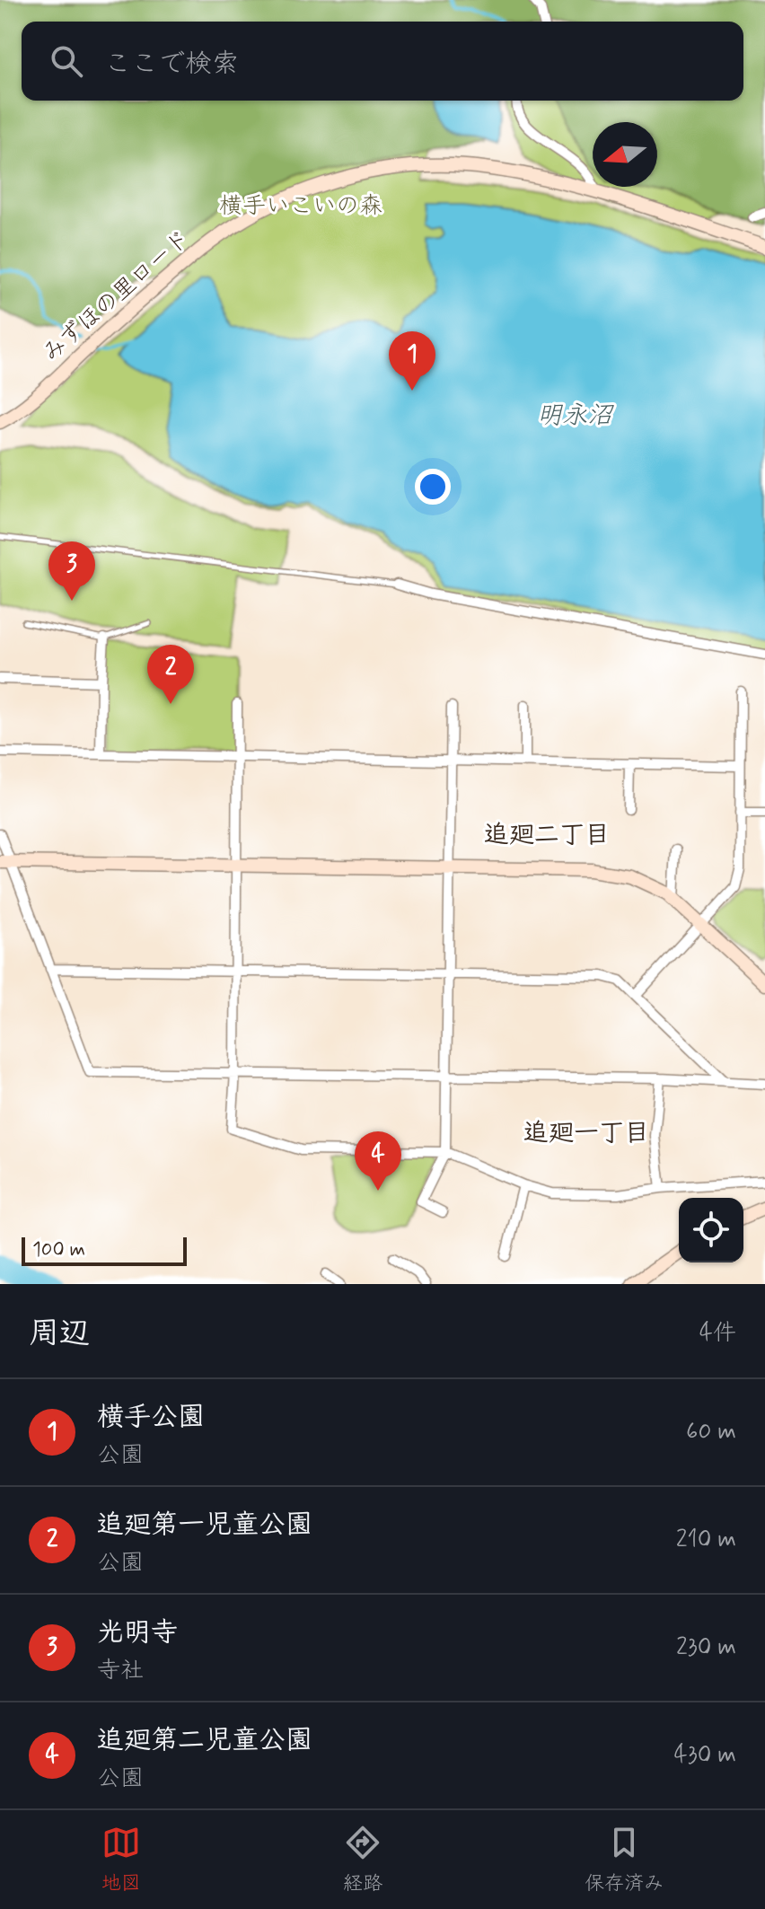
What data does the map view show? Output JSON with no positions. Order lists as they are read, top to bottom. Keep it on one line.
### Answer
{"streets":{"street":["みずほの里ロード"]},"districts":["追廻二丁目","追廻一丁目"],"water":["明永沼"],"parks":["横手いこいの森"],"scale_bar":"100 m","north":"left","page":{"search":"ここで検索","pins":["1","3","2","4"],"scale":"100 m","heading":["周辺","4件"],"list":[{"mark":"1","name":"横手公園","note":"公園","value":"60 m"},{"mark":"2","name":"追廻第一児童公園","note":"公園","value":"210 m"},{"mark":"3","name":"光明寺","note":"寺社","value":"230 m"},{"mark":"4","name":"追廻第二児童公園","note":"公園","value":"430 m"}],"nav":["地図","経路","保存済み"]}}
